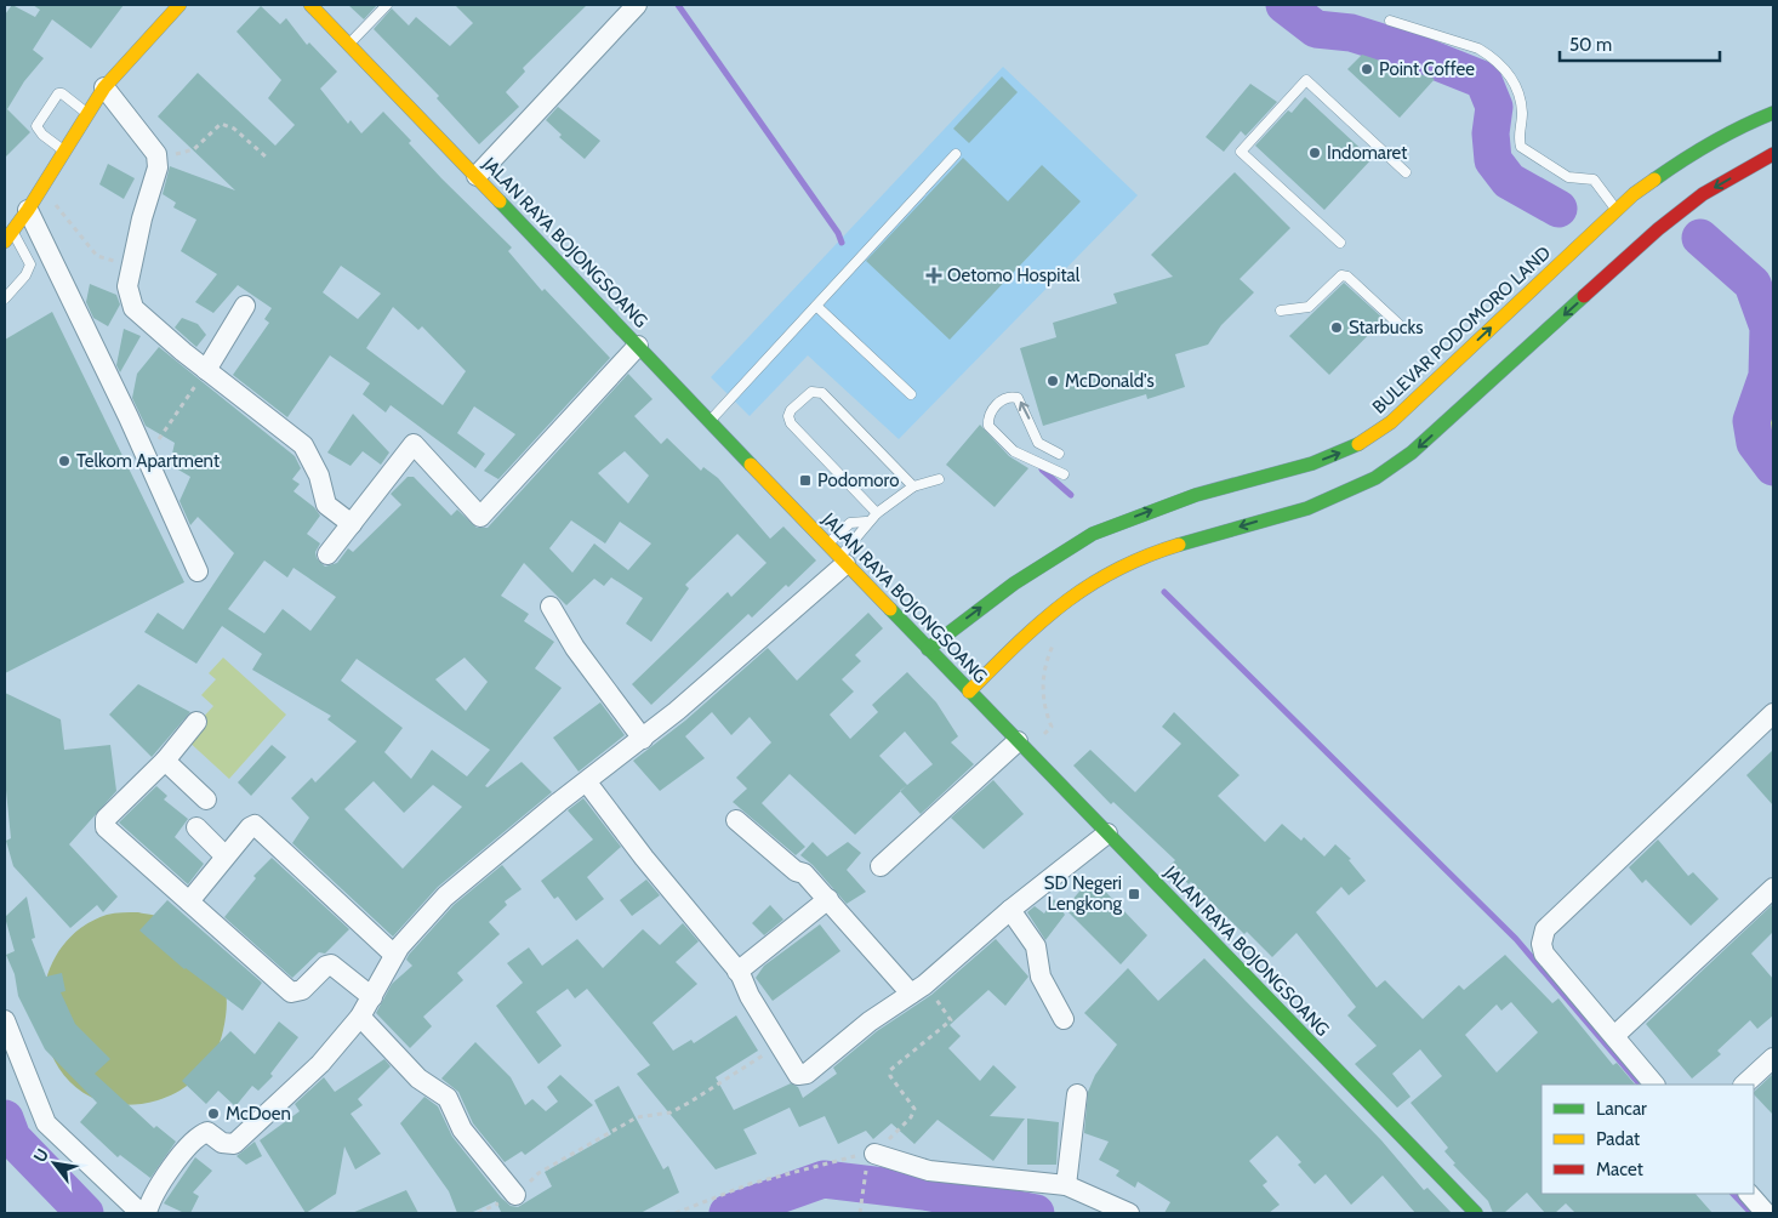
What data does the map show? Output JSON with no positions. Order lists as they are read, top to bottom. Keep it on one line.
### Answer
{"streets":{"street":["JALAN RAYA BOJONGSOANG","BULEVAR PODOMORO LAND"]},"crossings":[["JALAN RAYA BOJONGSOANG","BULEVAR PODOMORO LAND"]],"places":{"other":["Point Coffee","Indomaret","Starbucks","McDonald's","Telkom Apartment","McDoen"],"health":["Oetomo Hospital"],"transit":["Podomoro","SD Negeri Lengkong"]},"legend":["Lancar","Padat","Macet"],"scale_bar":"50 m","north":"top left"}
